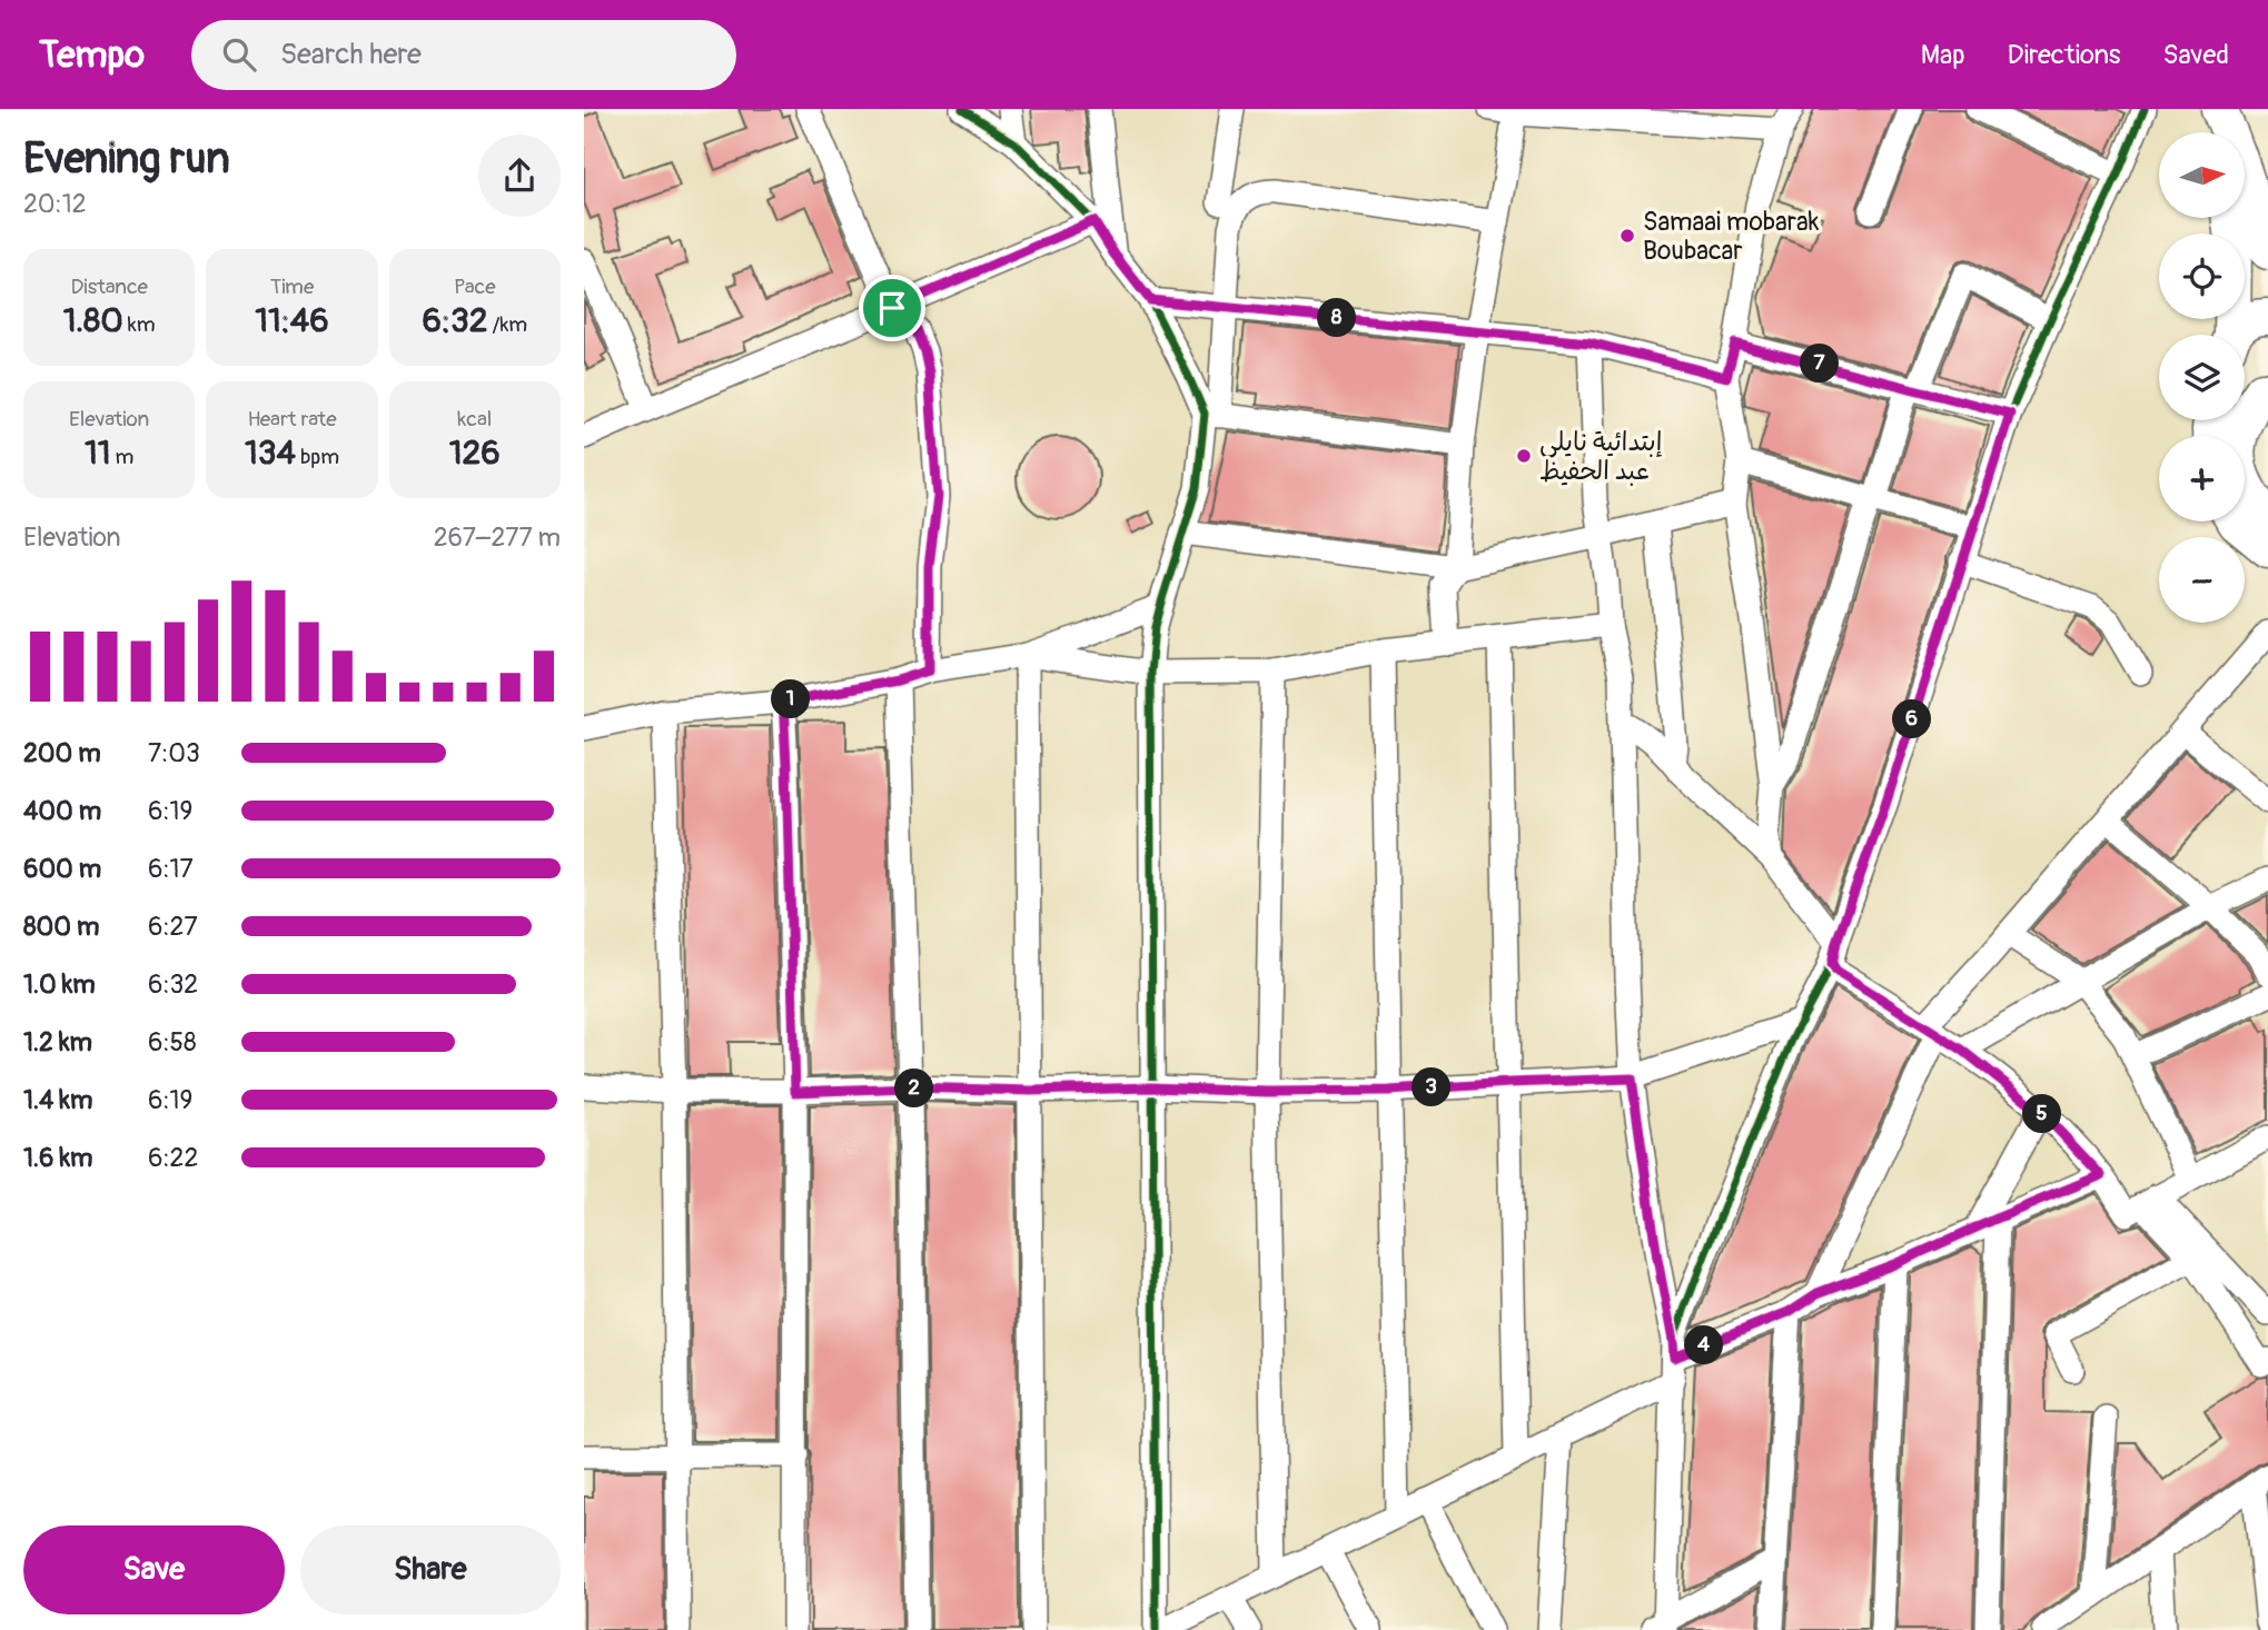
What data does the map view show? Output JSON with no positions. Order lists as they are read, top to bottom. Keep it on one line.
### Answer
{"places":["Samaai mobarak Boubacar","إبتدائية نايلي عبد الحفيظ"],"north":"right","page":{"header":"Tempo","search":"Search here","nav":["Map","Directions","Saved"],"heading":["Evening run","20:12"],"map_buttons":["+","−"],"stats":[["Distance","1.80 km"],["Time","11:46"],["Pace","6:32 /km"],["Elevation","11 m"],["Heart rate","134 bpm"],["kcal","126"]],"pins":["8","7","1","6","3","2","5","4"],"chart":["Elevation","267–277 m"],"list":[{"name":"200 m","note":"7:03"},{"name":"400 m","note":"6:19"},{"name":"600 m","note":"6:17"},{"name":"800 m","note":"6:27"},{"name":"1.0 km","note":"6:32"},{"name":"1.2 km","note":"6:58"},{"name":"1.4 km","note":"6:19"},{"name":"1.6 km","note":"6:22"}],"buttons":["Save","Share"]}}
